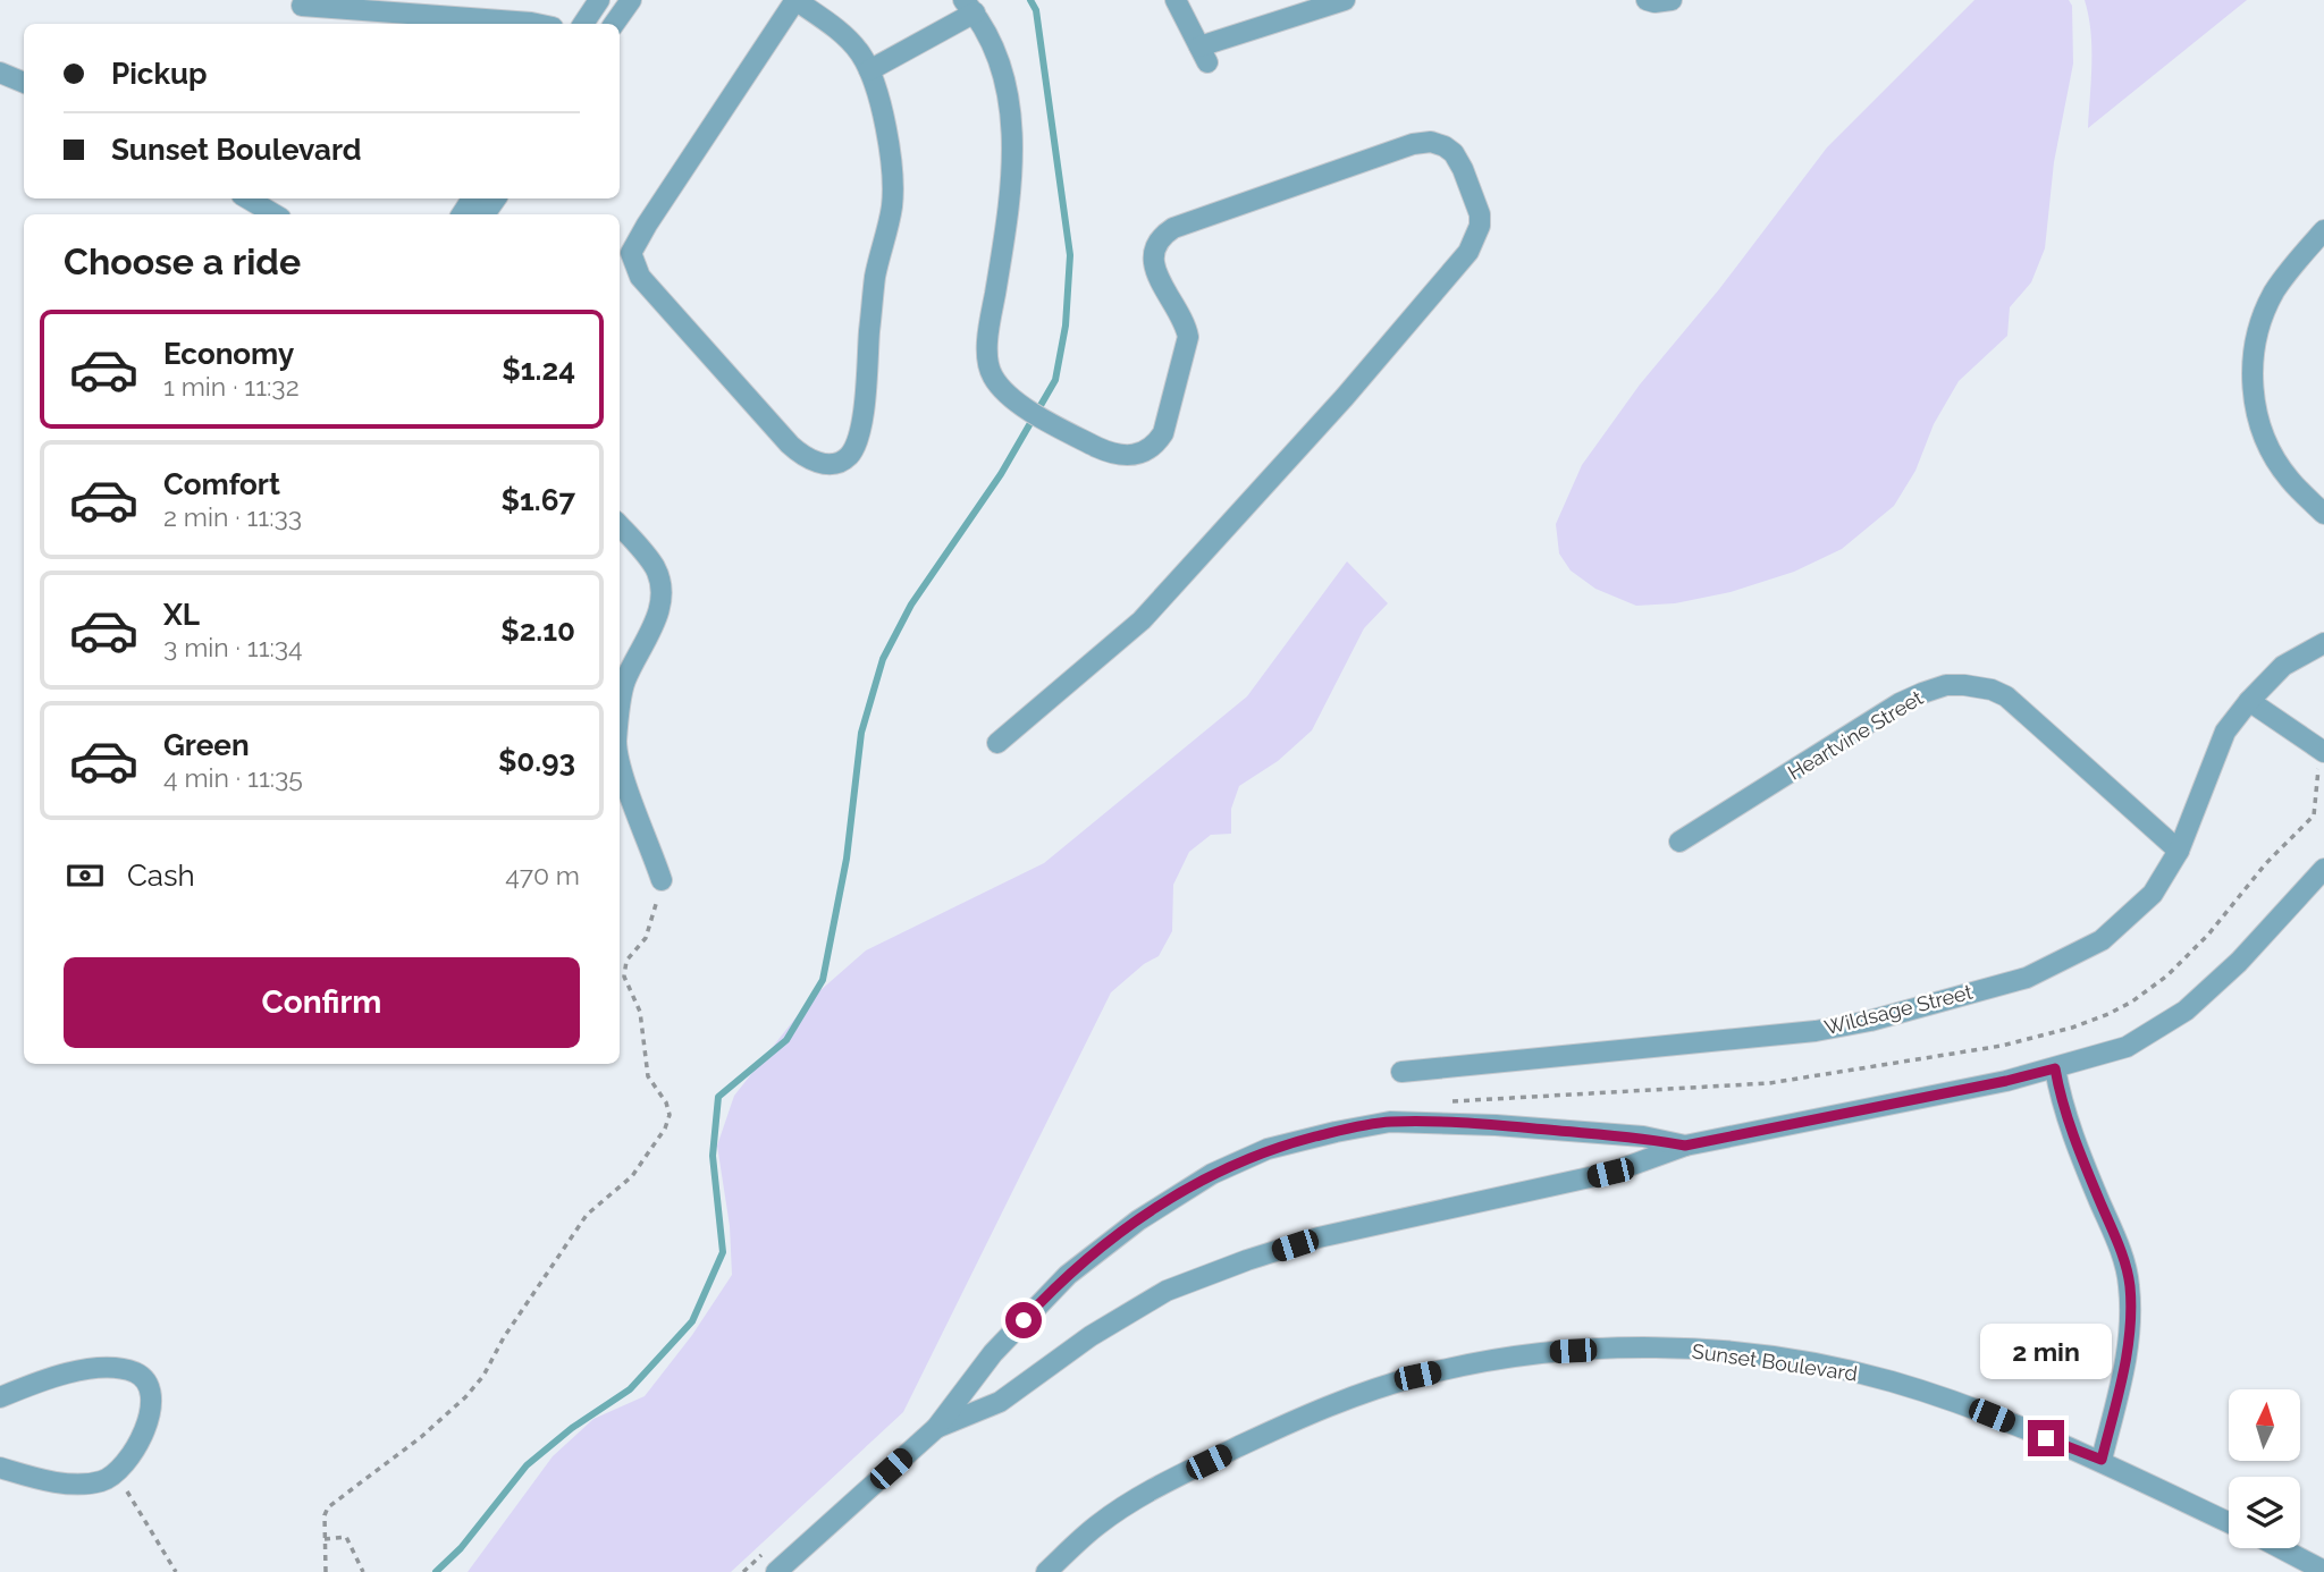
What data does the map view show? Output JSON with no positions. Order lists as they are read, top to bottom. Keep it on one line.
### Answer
{"streets":{"street":["Heartvine Street","Wildsage Street","Sunset Boulevard"]},"crossings":[["Heartvine Street","Wildsage Street"]],"north":"top","page":{"banner":["Pickup","Sunset Boulevard"],"heading":"Choose a ride","list":[{"name":"Economy","note":"1 min · 11:32","value":"$1.24"},{"name":"Comfort","note":"2 min · 11:33","value":"$1.67"},{"name":"XL","note":"3 min · 11:34","value":"$2.10"},{"name":"Green","note":"4 min · 11:35","value":"$0.93"}],"pay":["Cash","470 m"],"buttons":"Confirm","bubble":"2 min"}}
